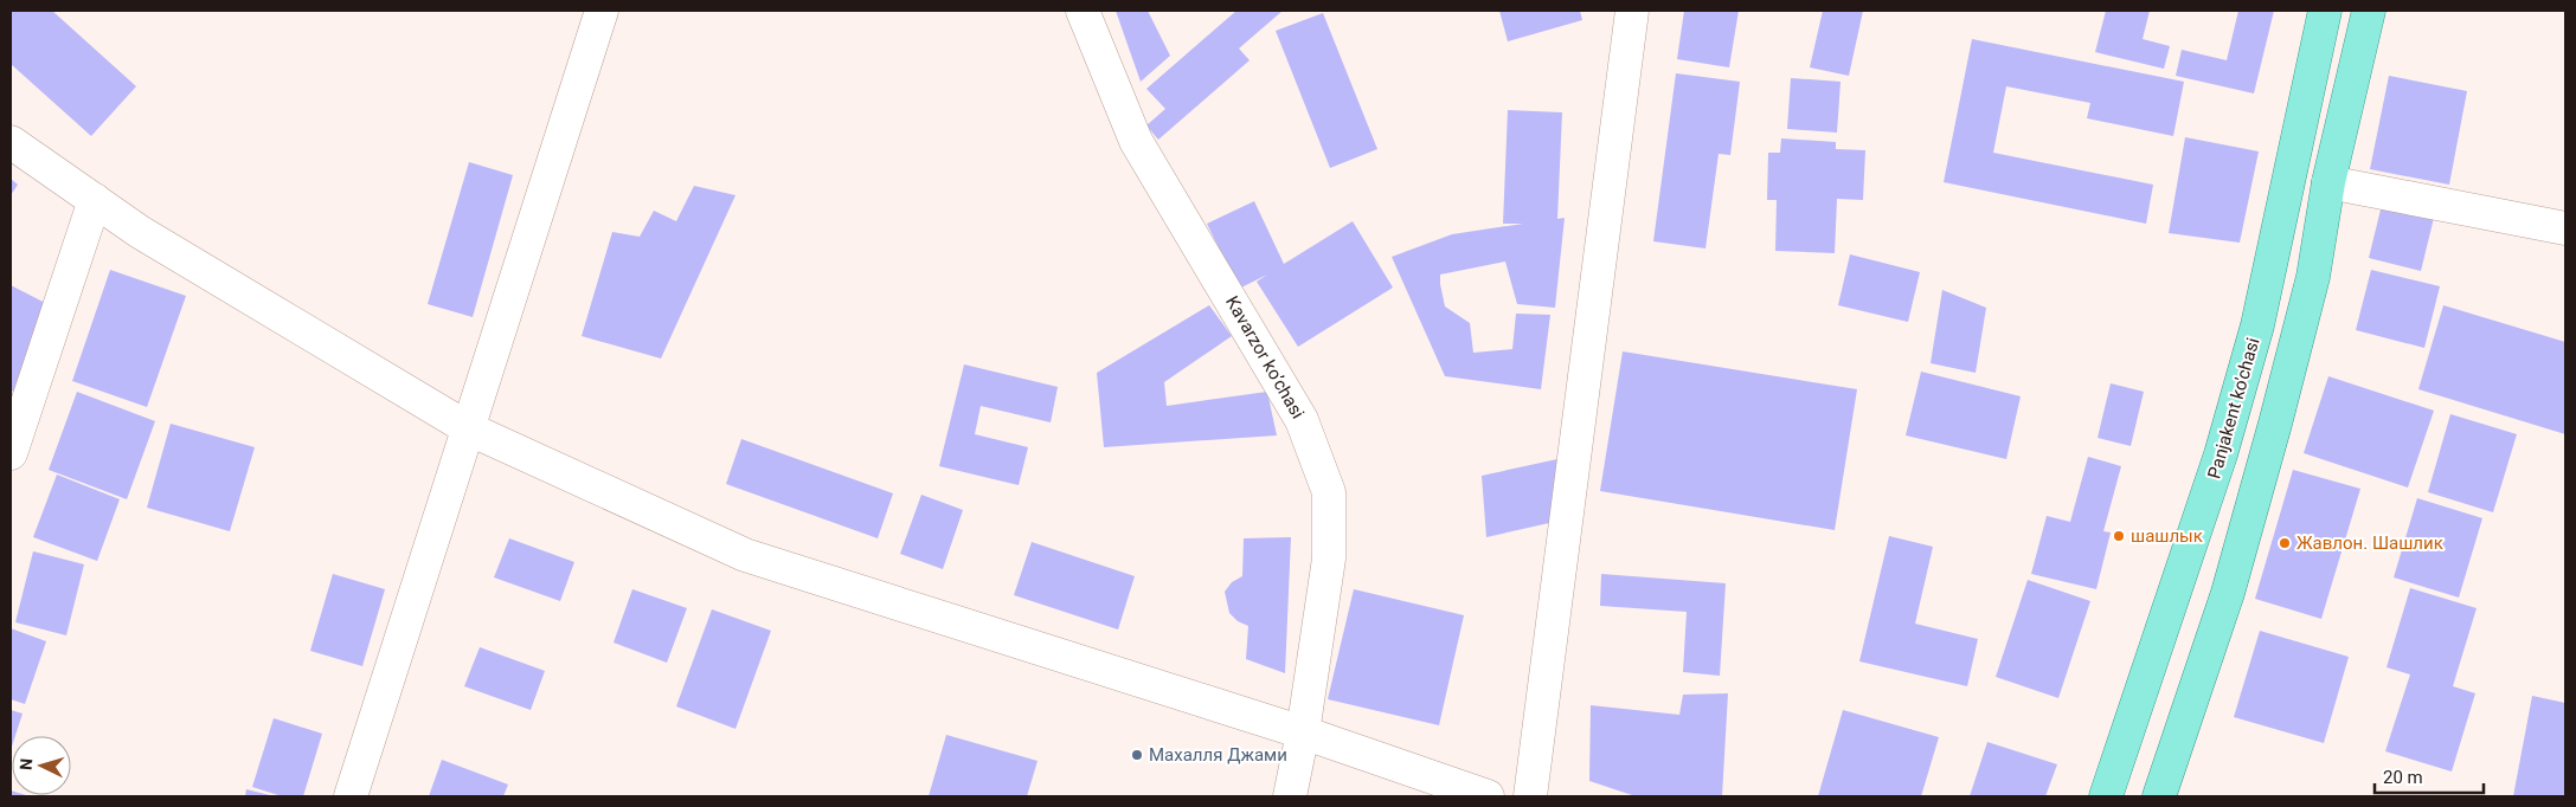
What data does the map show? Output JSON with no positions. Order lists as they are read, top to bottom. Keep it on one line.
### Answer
{"streets":{"main road":["Panjakent ko'chasi"],"street":["Kavarzor ko’chasi"]},"places":["шашлык","Жавлон. Шашлик","Махалля Джами"],"scale_bar":"20 m","north":"left"}
